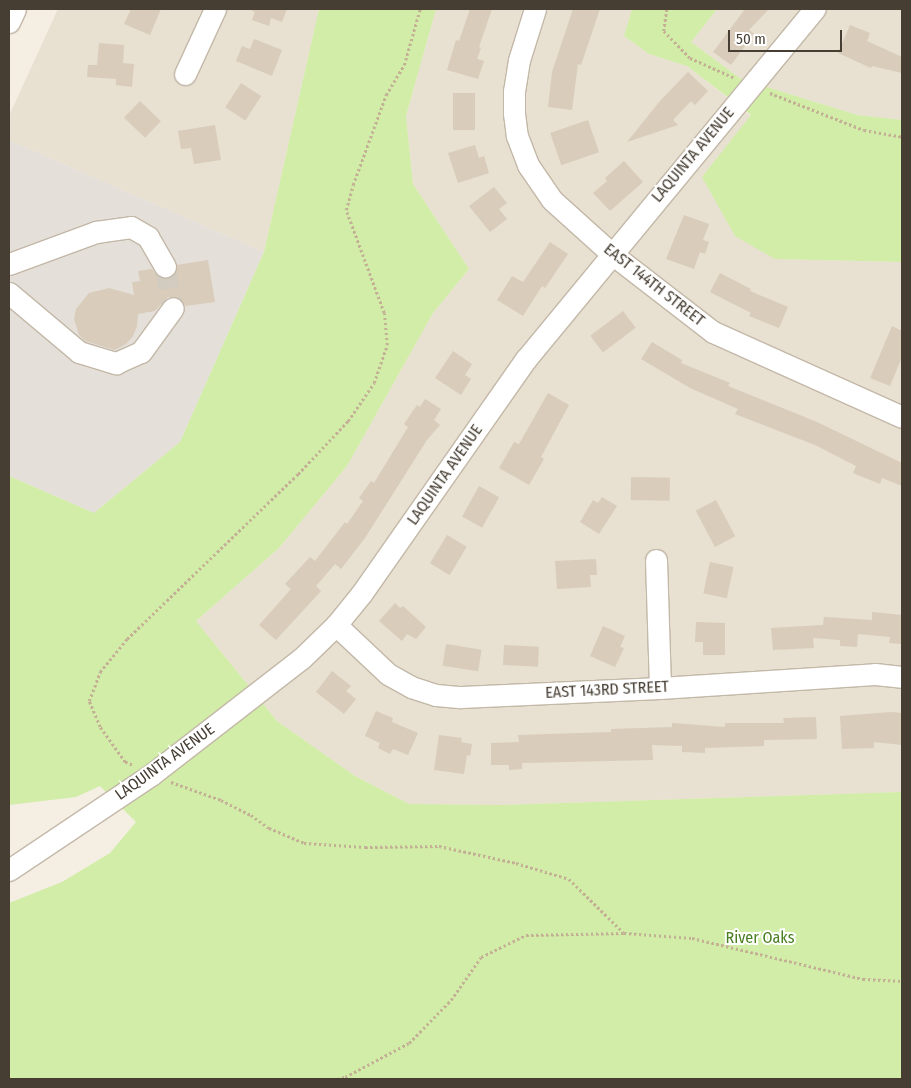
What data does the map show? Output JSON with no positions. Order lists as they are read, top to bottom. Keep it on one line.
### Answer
{"streets":{"street":["LAQUINTA AVENUE","EAST 144TH STREET","EAST 143RD STREET"]},"crossings":[["LAQUINTA AVENUE","EAST 144TH STREET"],["LAQUINTA AVENUE","EAST 143RD STREET"]],"parks":["River Oaks"],"scale_bar":"50 m"}
